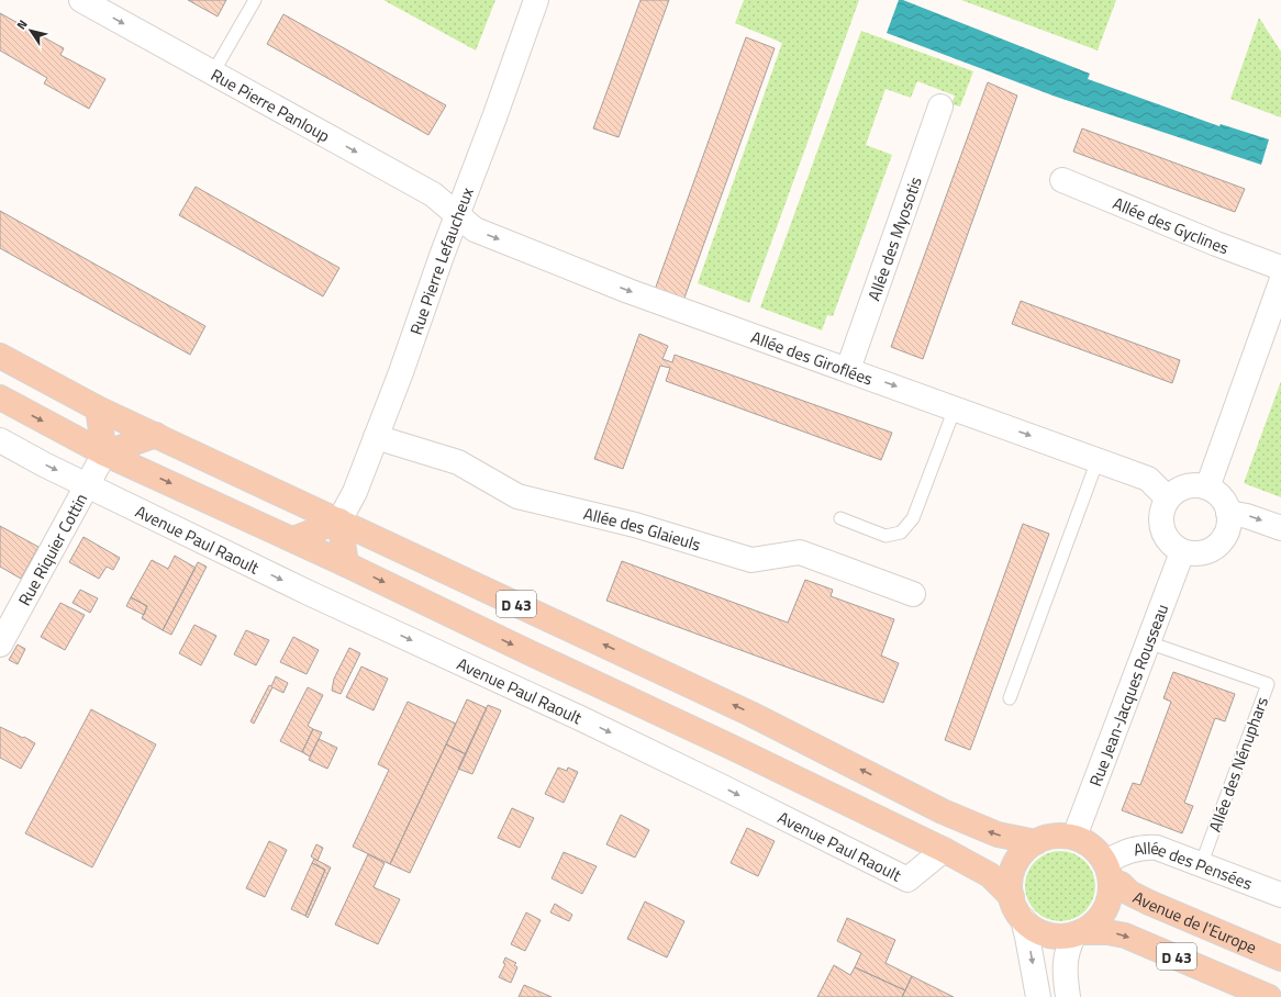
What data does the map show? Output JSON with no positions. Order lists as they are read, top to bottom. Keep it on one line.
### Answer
{"streets":{"main road":["D 43","Avenue de l'Europe"],"street":["Rue Pierre Panloup","Allée des Gyclines","Allée des Myosotis","Rue Pierre Lefaucheux","Allée des Giroflées","Allée des Glaieuls","Avenue Paul Raoult","Rue Riquier Cottin","Rue Jean-Jacques Rousseau","Allée des Pensées"],"lane":["Allée des Nénuphars"]},"crossings":[["Rue Pierre Panloup","Rue Pierre Lefaucheux"],["Rue Pierre Panloup","Allée des Giroflées"],["Allée des Myosotis","Allée des Giroflées"],["Rue Pierre Lefaucheux","Allée des Giroflées"],["Rue Pierre Lefaucheux","Allée des Glaieuls"],["Rue Pierre Lefaucheux","D 43"],["Allée des Giroflées","Rue Jean-Jacques Rousseau"],["Avenue Paul Raoult","Rue Riquier Cottin"],["Avenue Paul Raoult","D 43"],["Rue Riquier Cottin","D 43"],["D 43","Rue Jean-Jacques Rousseau"],["D 43","Allée des Pensées"],["D 43","Avenue de l'Europe"],["Rue Jean-Jacques Rousseau","Allée des Nénuphars"],["Rue Jean-Jacques Rousseau","Allée des Pensées"],["Rue Jean-Jacques Rousseau","Avenue de l'Europe"],["Allée des Nénuphars","Allée des Pensées"],["Allée des Pensées","Avenue de l'Europe"]],"one_way":["Rue Pierre Panloup","Allée des Giroflées","Avenue Paul Raoult"],"north":"top left"}
